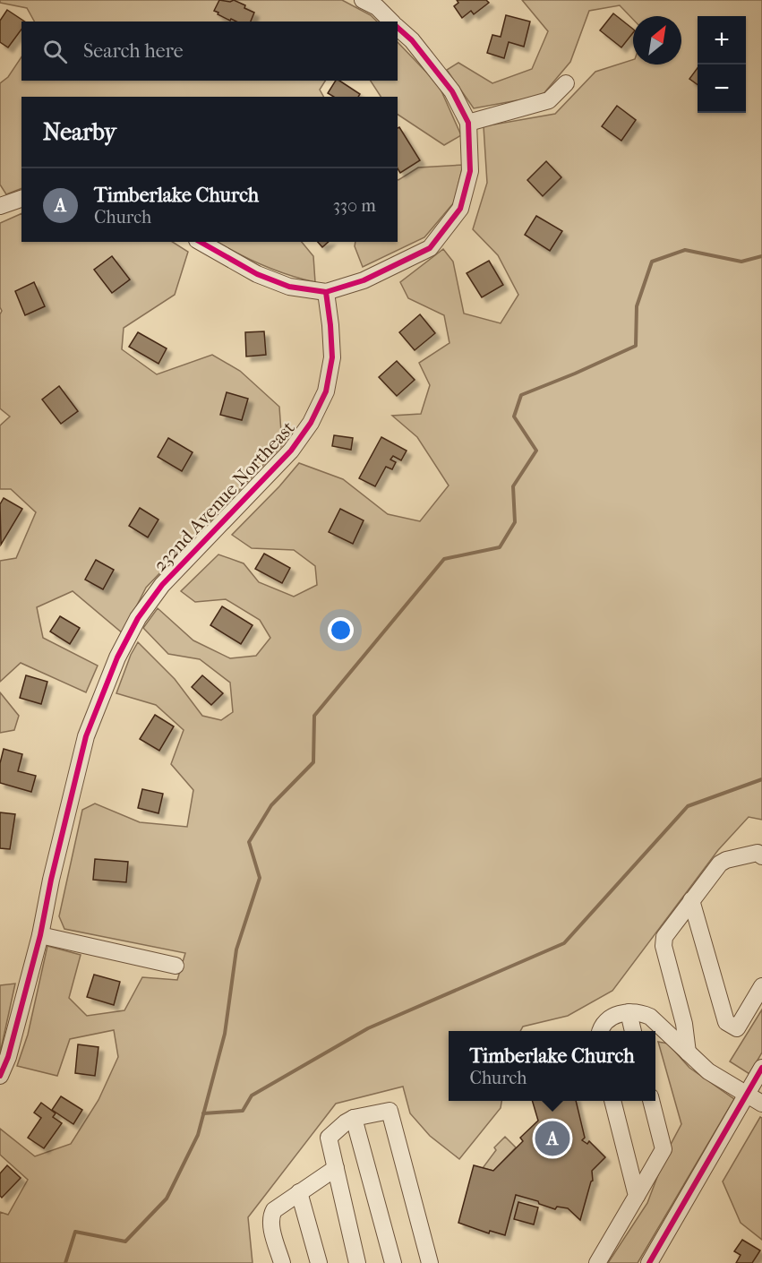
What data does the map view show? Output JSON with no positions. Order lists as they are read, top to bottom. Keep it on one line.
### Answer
{"streets":{"street":["232nd Avenue Northeast"]},"north":"top right","page":{"map_buttons":["+","−"],"search":"Search here","heading":"Nearby","list":[{"mark":"A","name":"Timberlake Church","note":"Church","value":"330 m"}],"popup":["Timberlake Church","Church"],"pins":"A"}}
